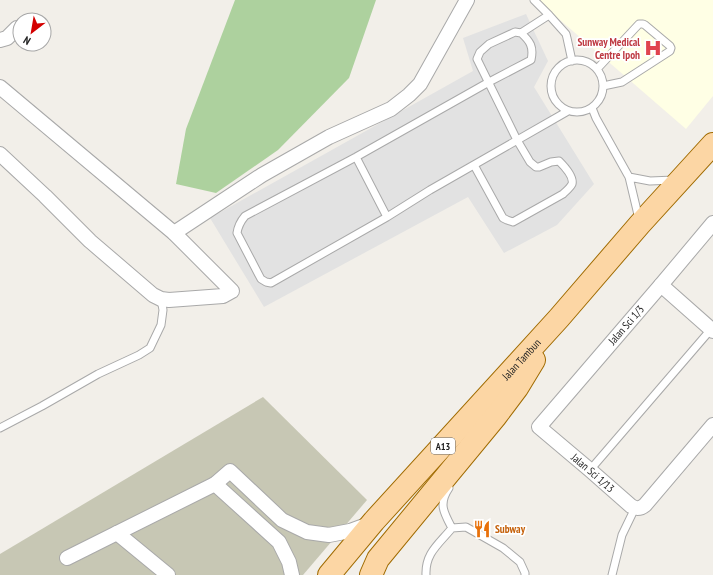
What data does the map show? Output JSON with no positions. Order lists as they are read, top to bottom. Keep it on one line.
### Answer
{"streets":{"main road":["Jalan Tambun","A13"],"street":["Jalan Sci 1/3","Jalan Sci 1/13"]},"crossings":[["Jalan Sci 1/3","Jalan Sci 1/13"]],"places":{"hospital":["Sunway Medical Centre Ipoh"],"restaurant":["Subway"]},"north":"bottom left"}
